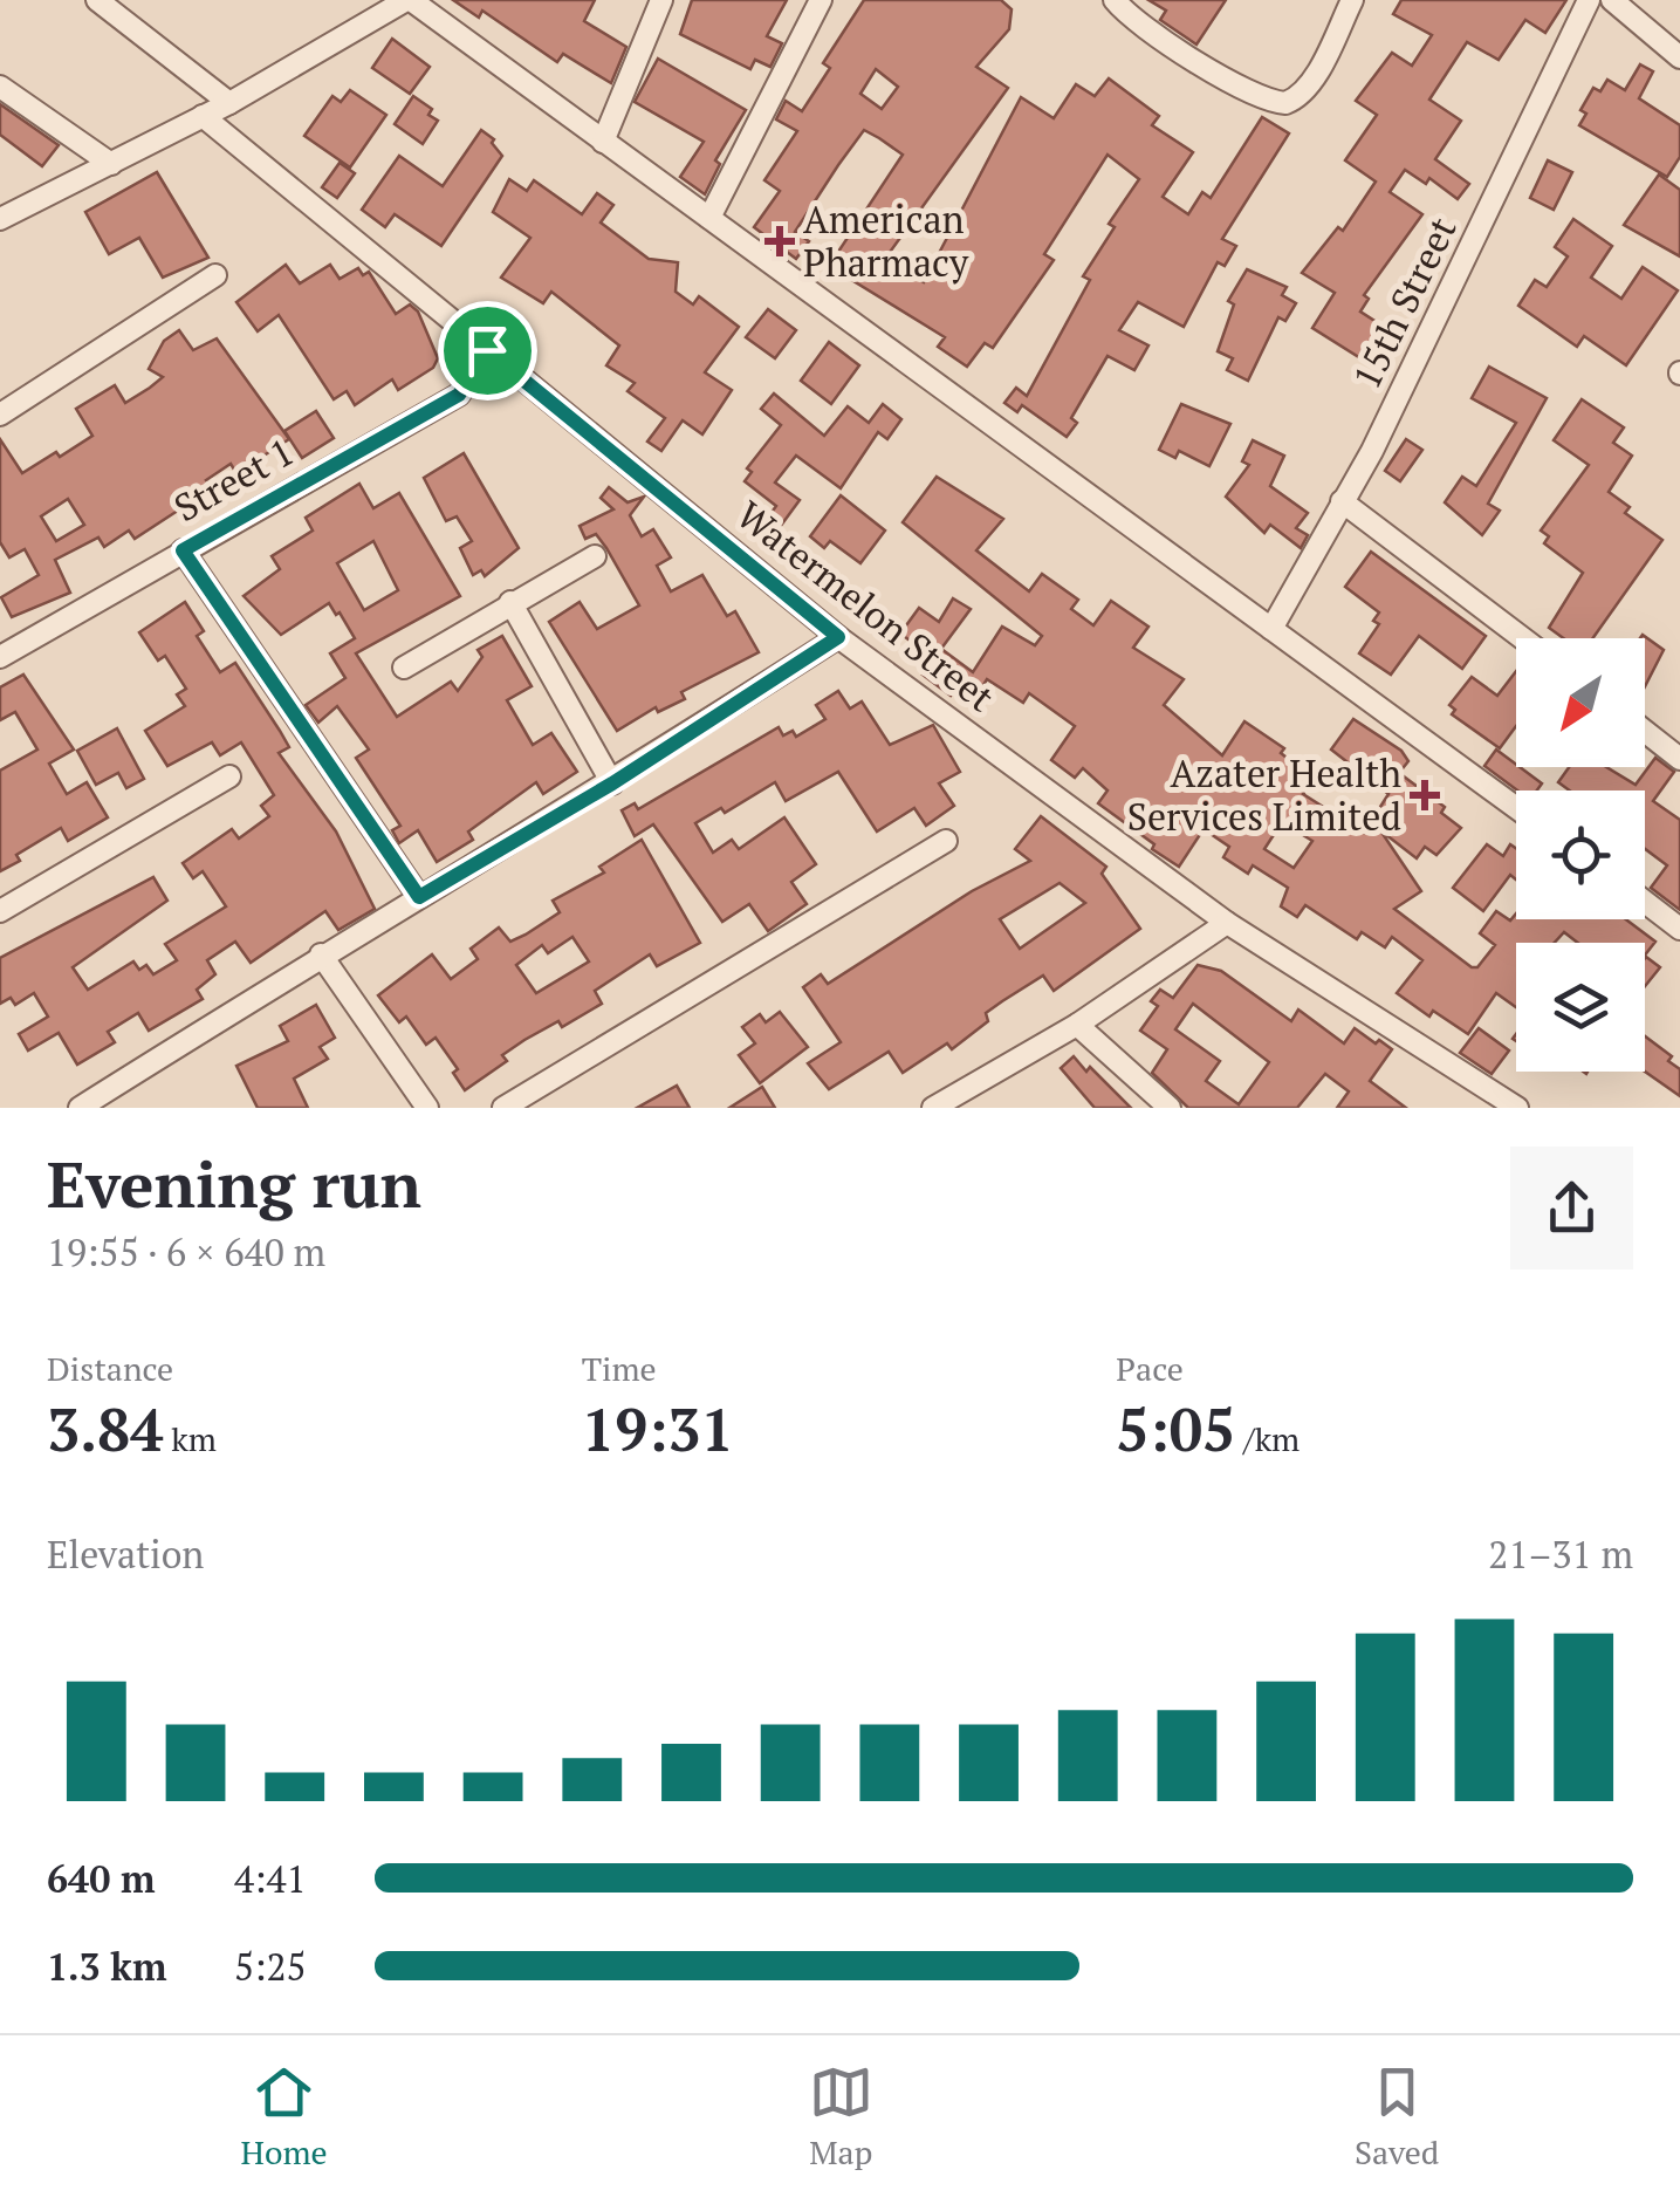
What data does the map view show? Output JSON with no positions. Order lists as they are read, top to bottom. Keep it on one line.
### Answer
{"streets":{"street":["15th Street","Street 1","Watermelon Street"]},"crossings":[["Street 1","Watermelon Street"]],"places":{"health":["American Pharmacy","Azater Health Services Limited"]},"north":"bottom left","page":{"heading":["Evening run","19:55 · 6 × 640 m"],"stats":[["Distance","3.84 km"],["Time","19:31"],["Pace","5:05 /km"]],"chart":["Elevation","21–31 m"],"list":[{"name":"640 m","note":"4:41"},{"name":"1.3 km","note":"5:25"}],"tabs":["Home","Map","Saved"]}}
